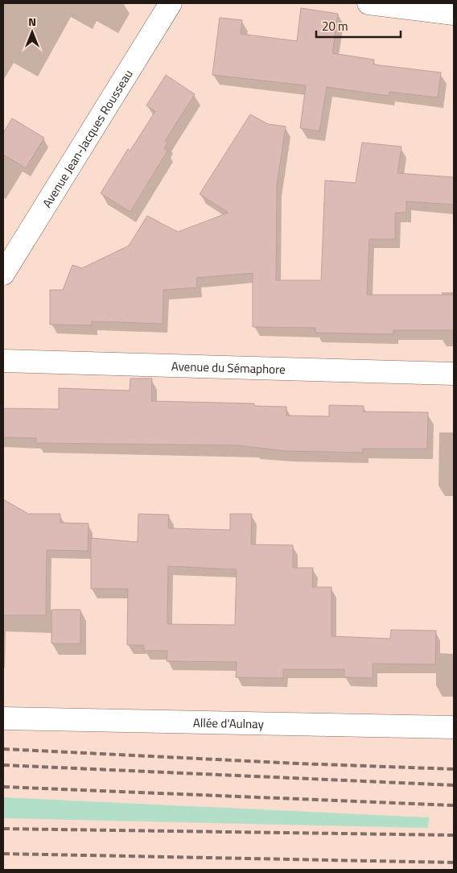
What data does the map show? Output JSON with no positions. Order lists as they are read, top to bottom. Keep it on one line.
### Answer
{"streets":{"street":["Avenue Jean-Jacques Rousseau","Avenue du Sémaphore","Allée d'Aulnay"]},"scale_bar":"20 m","north":"top"}
